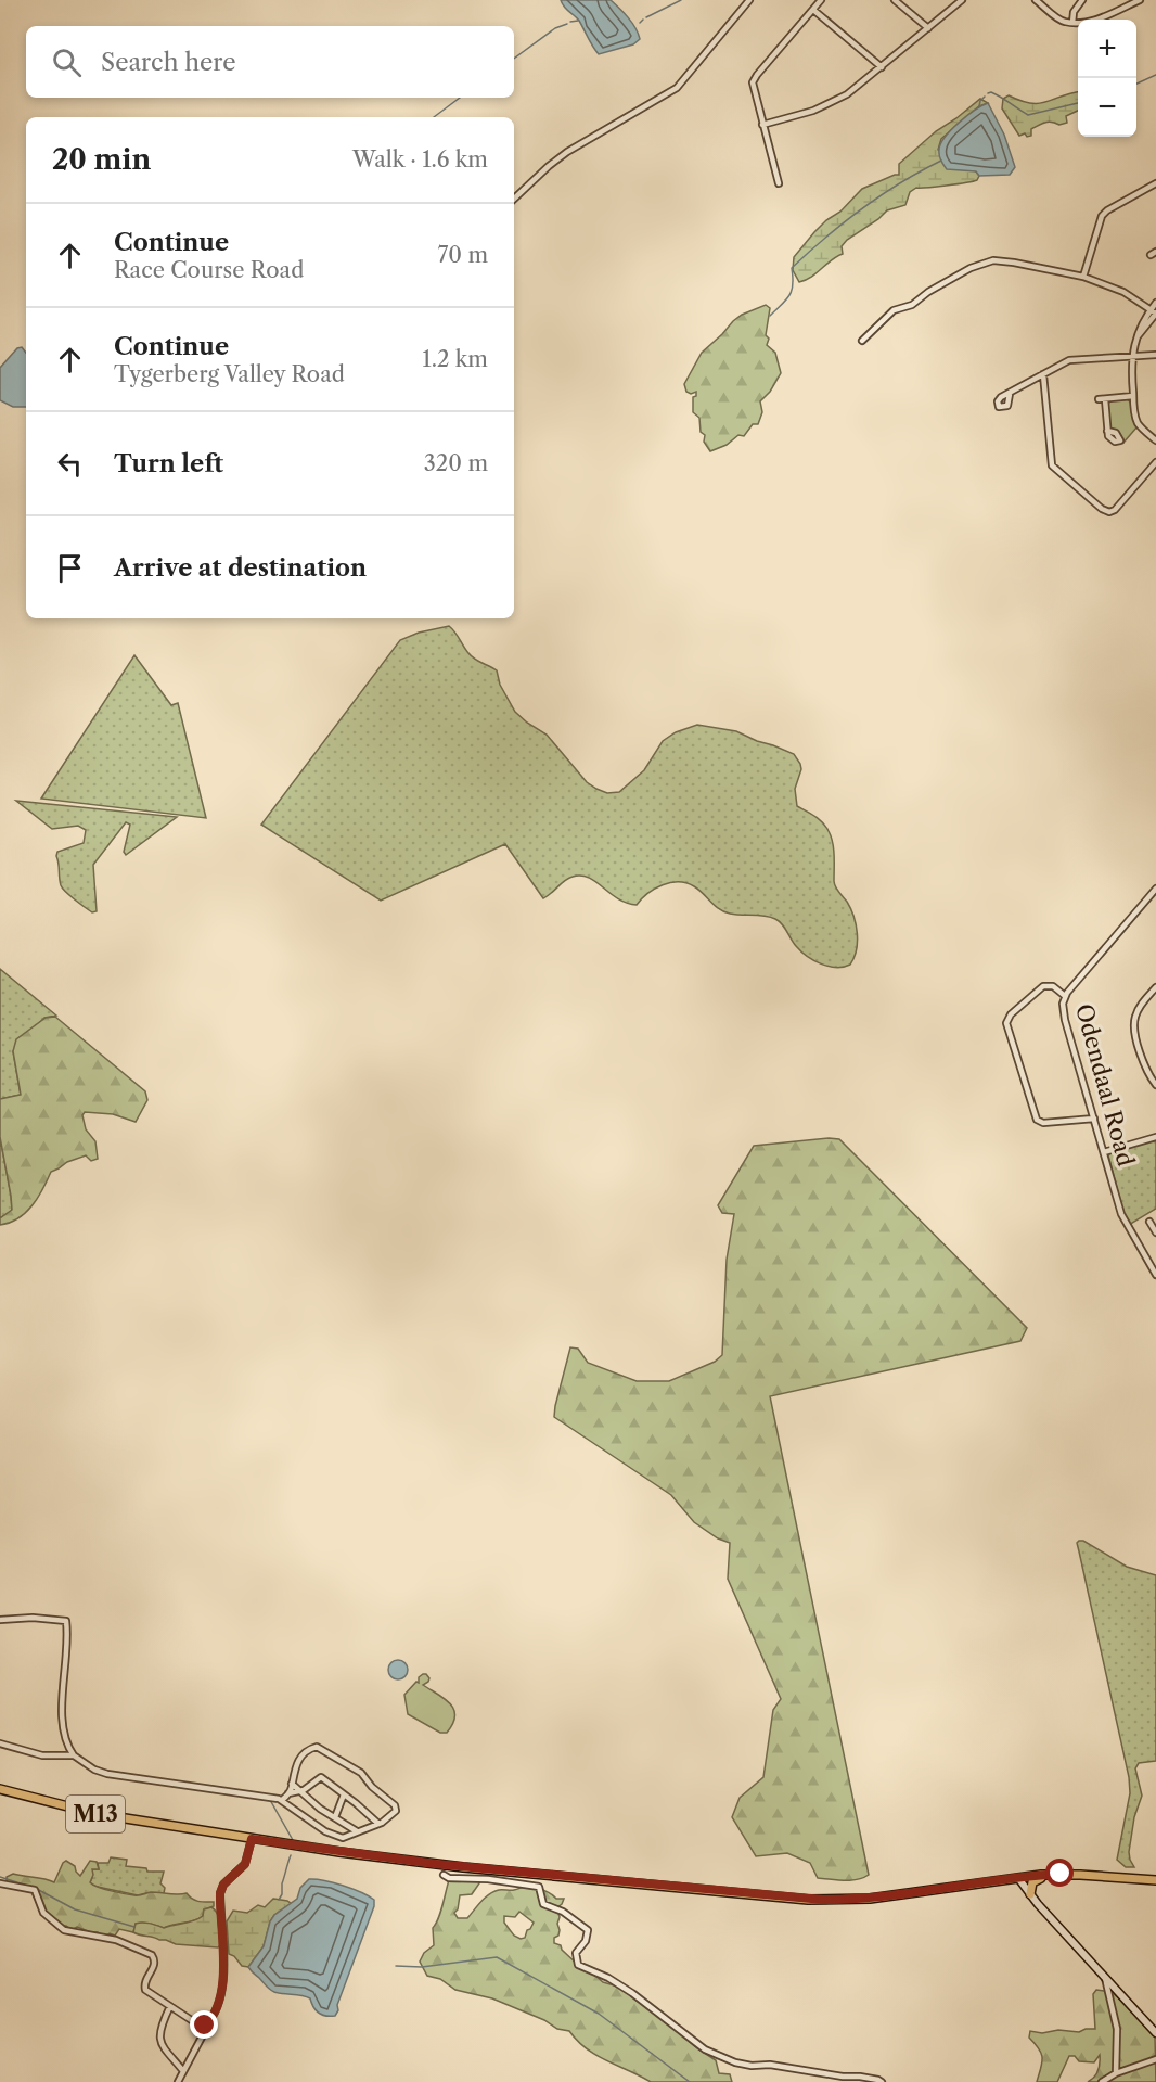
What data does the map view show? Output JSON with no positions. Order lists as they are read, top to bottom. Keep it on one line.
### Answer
{"streets":{"main road":["M13"],"street":["Odendaal Road"]},"page":{"map_buttons":["+","−"],"search":"Search here","heading":["20 min","Walk · 1.6 km"],"list":[["Continue","Race Course Road","70 m"],["Continue","Tygerberg Valley Road","1.2 km"],["Turn left","320 m"],"Arrive at destination"]}}
